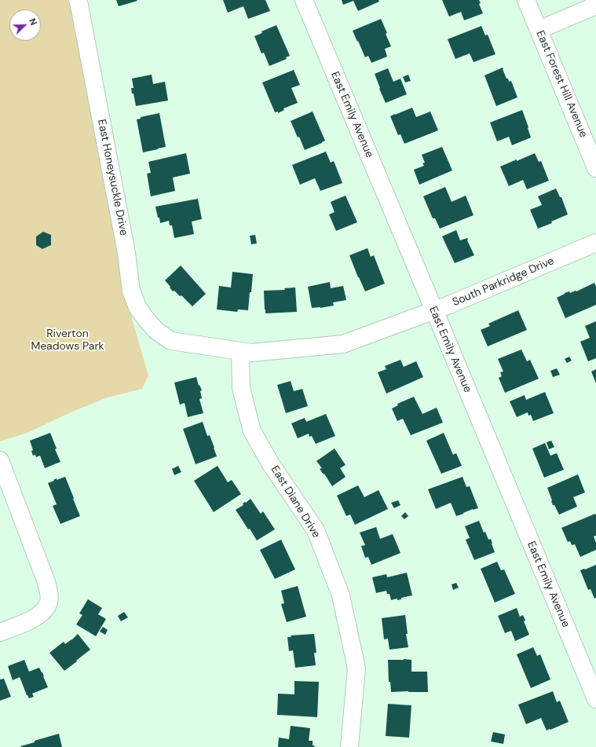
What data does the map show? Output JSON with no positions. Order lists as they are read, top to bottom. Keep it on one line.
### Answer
{"streets":{"street":["East Forest Hill Avenue","East Emily Avenue","East Honeysuckle Drive","South Parkridge Drive","East Diane Drive"]},"crossings":[["East Emily Avenue","South Parkridge Drive"],["East Honeysuckle Drive","South Parkridge Drive"],["South Parkridge Drive","East Diane Drive"]],"parks":["Riverton Meadows Park"],"north":"top right"}
